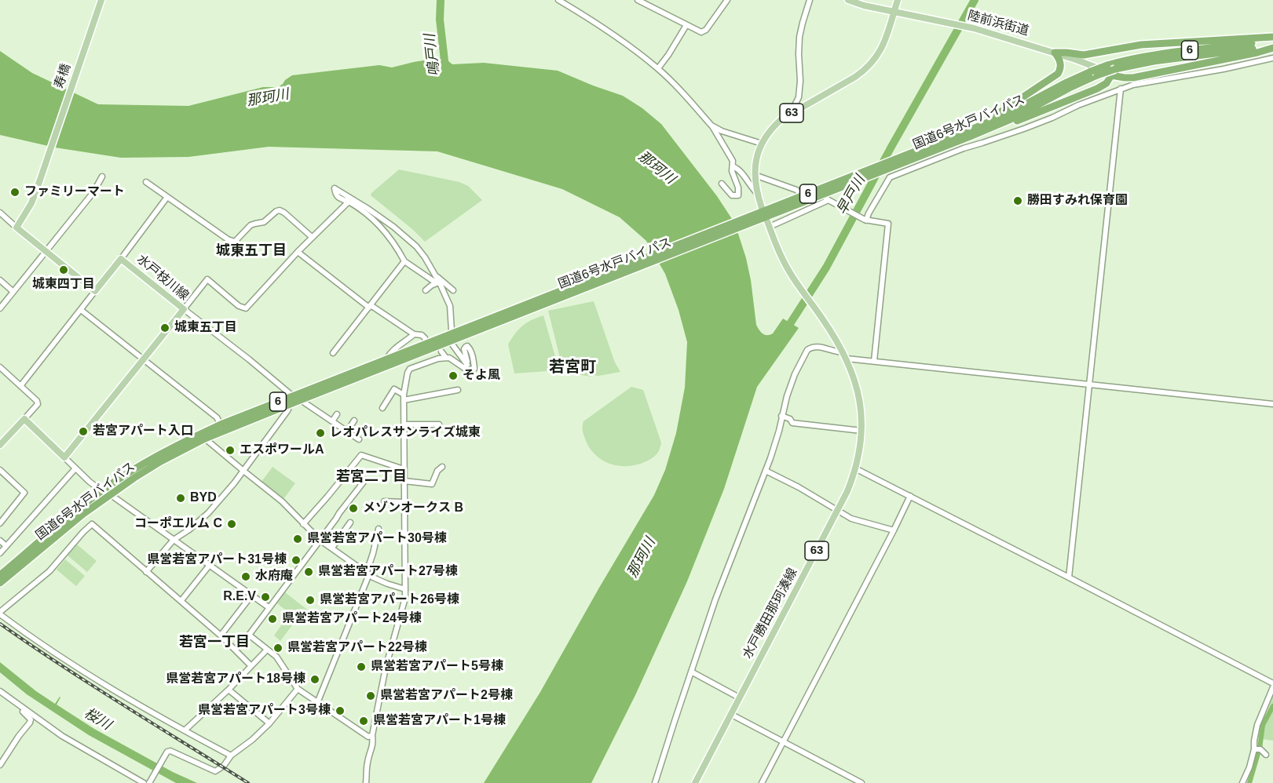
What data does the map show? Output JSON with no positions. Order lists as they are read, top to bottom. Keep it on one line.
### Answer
{"streets":{"highway":["6","国道6号水戸バイパス"],"main road":["陸前浜街道","寿橋","63","水戸枝川線","水戸勝田那珂湊線"]},"crossings":[["陸前浜街道","63"],["陸前浜街道","国道6号水戸バイパス"]],"districts":["城東五丁目","若宮町","若宮二丁目","若宮一丁目"],"water":["鳴戸川","那珂川","早戸川","桜川"],"places":["ファミリーマート","勝田すみれ保育園","城東四丁目","城東五丁目","そよ風","若宮アパート入口","レオパレスサンライズ城東","エスポワールA","BYD","メゾンオークス B","コーポエルム C","県営若宮アパート30号棟","県営若宮アパート31号棟","県営若宮アパート27号棟","水府庵","R.E.V","県営若宮アパート26号棟","県営若宮アパート24号棟","県営若宮アパート22号棟","県営若宮アパート5号棟","県営若宮アパート18号棟","県営若宮アパート2号棟","県営若宮アパート3号棟","県営若宮アパート1号棟"]}
